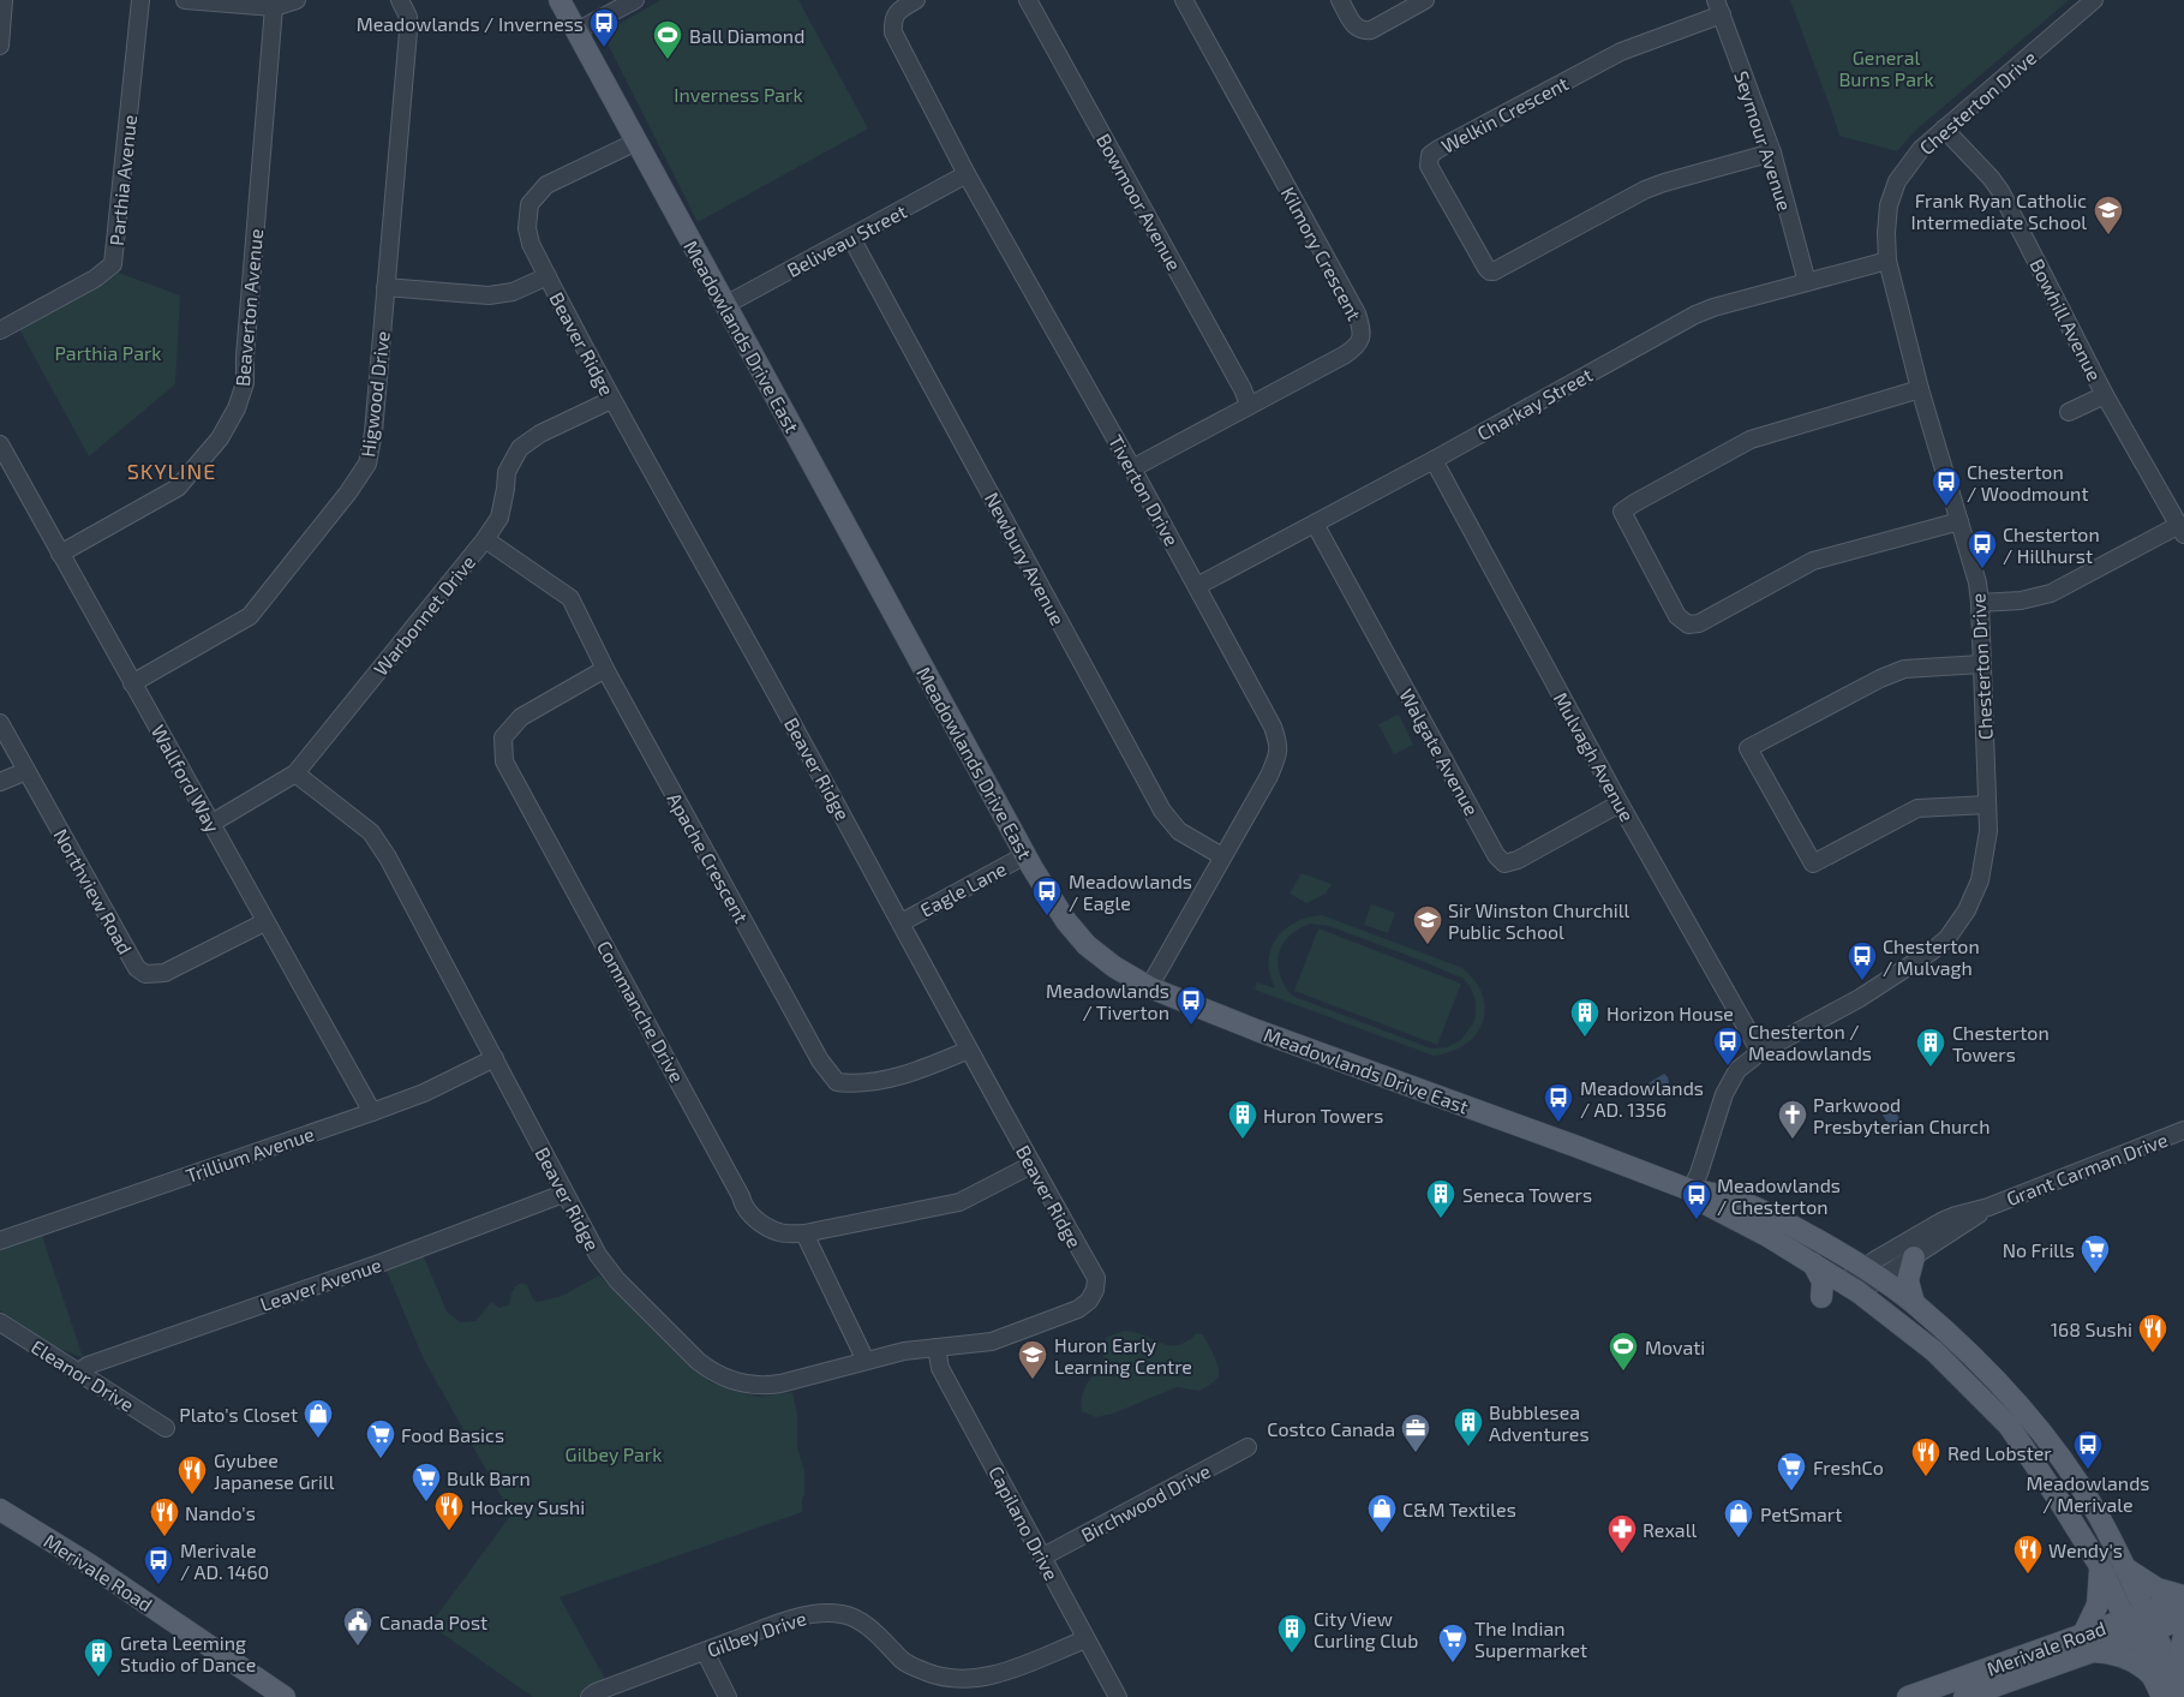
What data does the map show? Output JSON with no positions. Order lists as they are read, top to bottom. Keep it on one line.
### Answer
{"streets":{"main road":["Meadowlands Drive East","Merivale Road"],"street":["Chesterton Drive","Welkin Crescent","Seymour Avenue","Parthia Avenue","Bowmoor Avenue","Beliveau Street","Kilmory Crescent","Beaverton Avenue","Bowhill Avenue","Beaver Ridge","Higwood Drive","Charkay Street","Tiverton Drive","Newbury Avenue","Warbonnet Drive","Walgate Avenue","Mulvagh Avenue","Wallford Way","Apache Crescent","Eagle Lane","Northview Road","Commanche Drive","Trillium Avenue","Grant Carman Drive","Leaver Avenue","Eleanor Drive","Birchwood Drive","Capilano Drive","Gilbey Drive"]},"crossings":[["Chesterton Drive","Bowhill Avenue"],["Chesterton Drive","Meadowlands Drive East"],["Chesterton Drive","Charkay Street"],["Chesterton Drive","Mulvagh Avenue"],["Welkin Crescent","Seymour Avenue"],["Seymour Avenue","Charkay Street"],["Bowmoor Avenue","Kilmory Crescent"],["Beliveau Street","Meadowlands Drive East"],["Beliveau Street","Tiverton Drive"],["Beliveau Street","Newbury Avenue"],["Kilmory Crescent","Tiverton Drive"],["Beaverton Avenue","Wallford Way"],["Meadowlands Drive East","Beaver Ridge"],["Meadowlands Drive East","Tiverton Drive"],["Meadowlands Drive East","Eagle Lane"],["Meadowlands Drive East","Grant Carman Drive"],["Meadowlands Drive East","Merivale Road"],["Beaver Ridge","Warbonnet Drive"],["Beaver Ridge","Apache Crescent"],["Beaver Ridge","Eagle Lane"],["Beaver Ridge","Commanche Drive"],["Beaver Ridge","Trillium Avenue"],["Beaver Ridge","Leaver Avenue"],["Beaver Ridge","Capilano Drive"],["Higwood Drive","Wallford Way"],["Charkay Street","Tiverton Drive"],["Charkay Street","Walgate Avenue"],["Charkay Street","Mulvagh Avenue"],["Tiverton Drive","Newbury Avenue"],["Warbonnet Drive","Wallford Way"],["Warbonnet Drive","Apache Crescent"],["Walgate Avenue","Mulvagh Avenue"],["Wallford Way","Northview Road"],["Wallford Way","Trillium Avenue"],["Apache Crescent","Commanche Drive"],["Leaver Avenue","Eleanor Drive"],["Birchwood Drive","Capilano Drive"],["Capilano Drive","Gilbey Drive"]],"districts":["SKYLINE"],"parks":["General Burns Park","Inverness Park","Parthia Park","Gilbey Park"],"places":{"bus stop":["Meadowlands / Inverness","Chesterton / Woodmount","Chesterton / Hillhurst","Meadowlands / Eagle","Chesterton / Mulvagh","Meadowlands / Tiverton","Chesterton / Meadowlands","Meadowlands / AD. 1356","Meadowlands / Chesterton","Meadowlands / Merivale","Merivale / AD. 1460"],"sports":["Ball Diamond","Movati"],"school or university":["Frank Ryan Catholic Intermediate School","Sir Winston Churchill Public School","Huron Early Learning Centre"],"building":["Horizon House","Chesterton Towers","Huron Towers","Seneca Towers","Bubblesea Adventures","City View Curling Club","Greta Leeming Studio of Dance"],"church":["Parkwood Presbyterian Church"],"supermarket":["No Frills","Food Basics","FreshCo","Bulk Barn","The Indian Supermarket"],"restaurant":["168 Sushi","Red Lobster","Gyubee Japanese Grill","Hockey Sushi","Nando's","Wendy's"],"shop":["Plato's Closet","C&M Textiles","PetSmart"],"office":["Costco Canada"],"pharmacy":["Rexall"],"public building":["Canada Post"]}}
